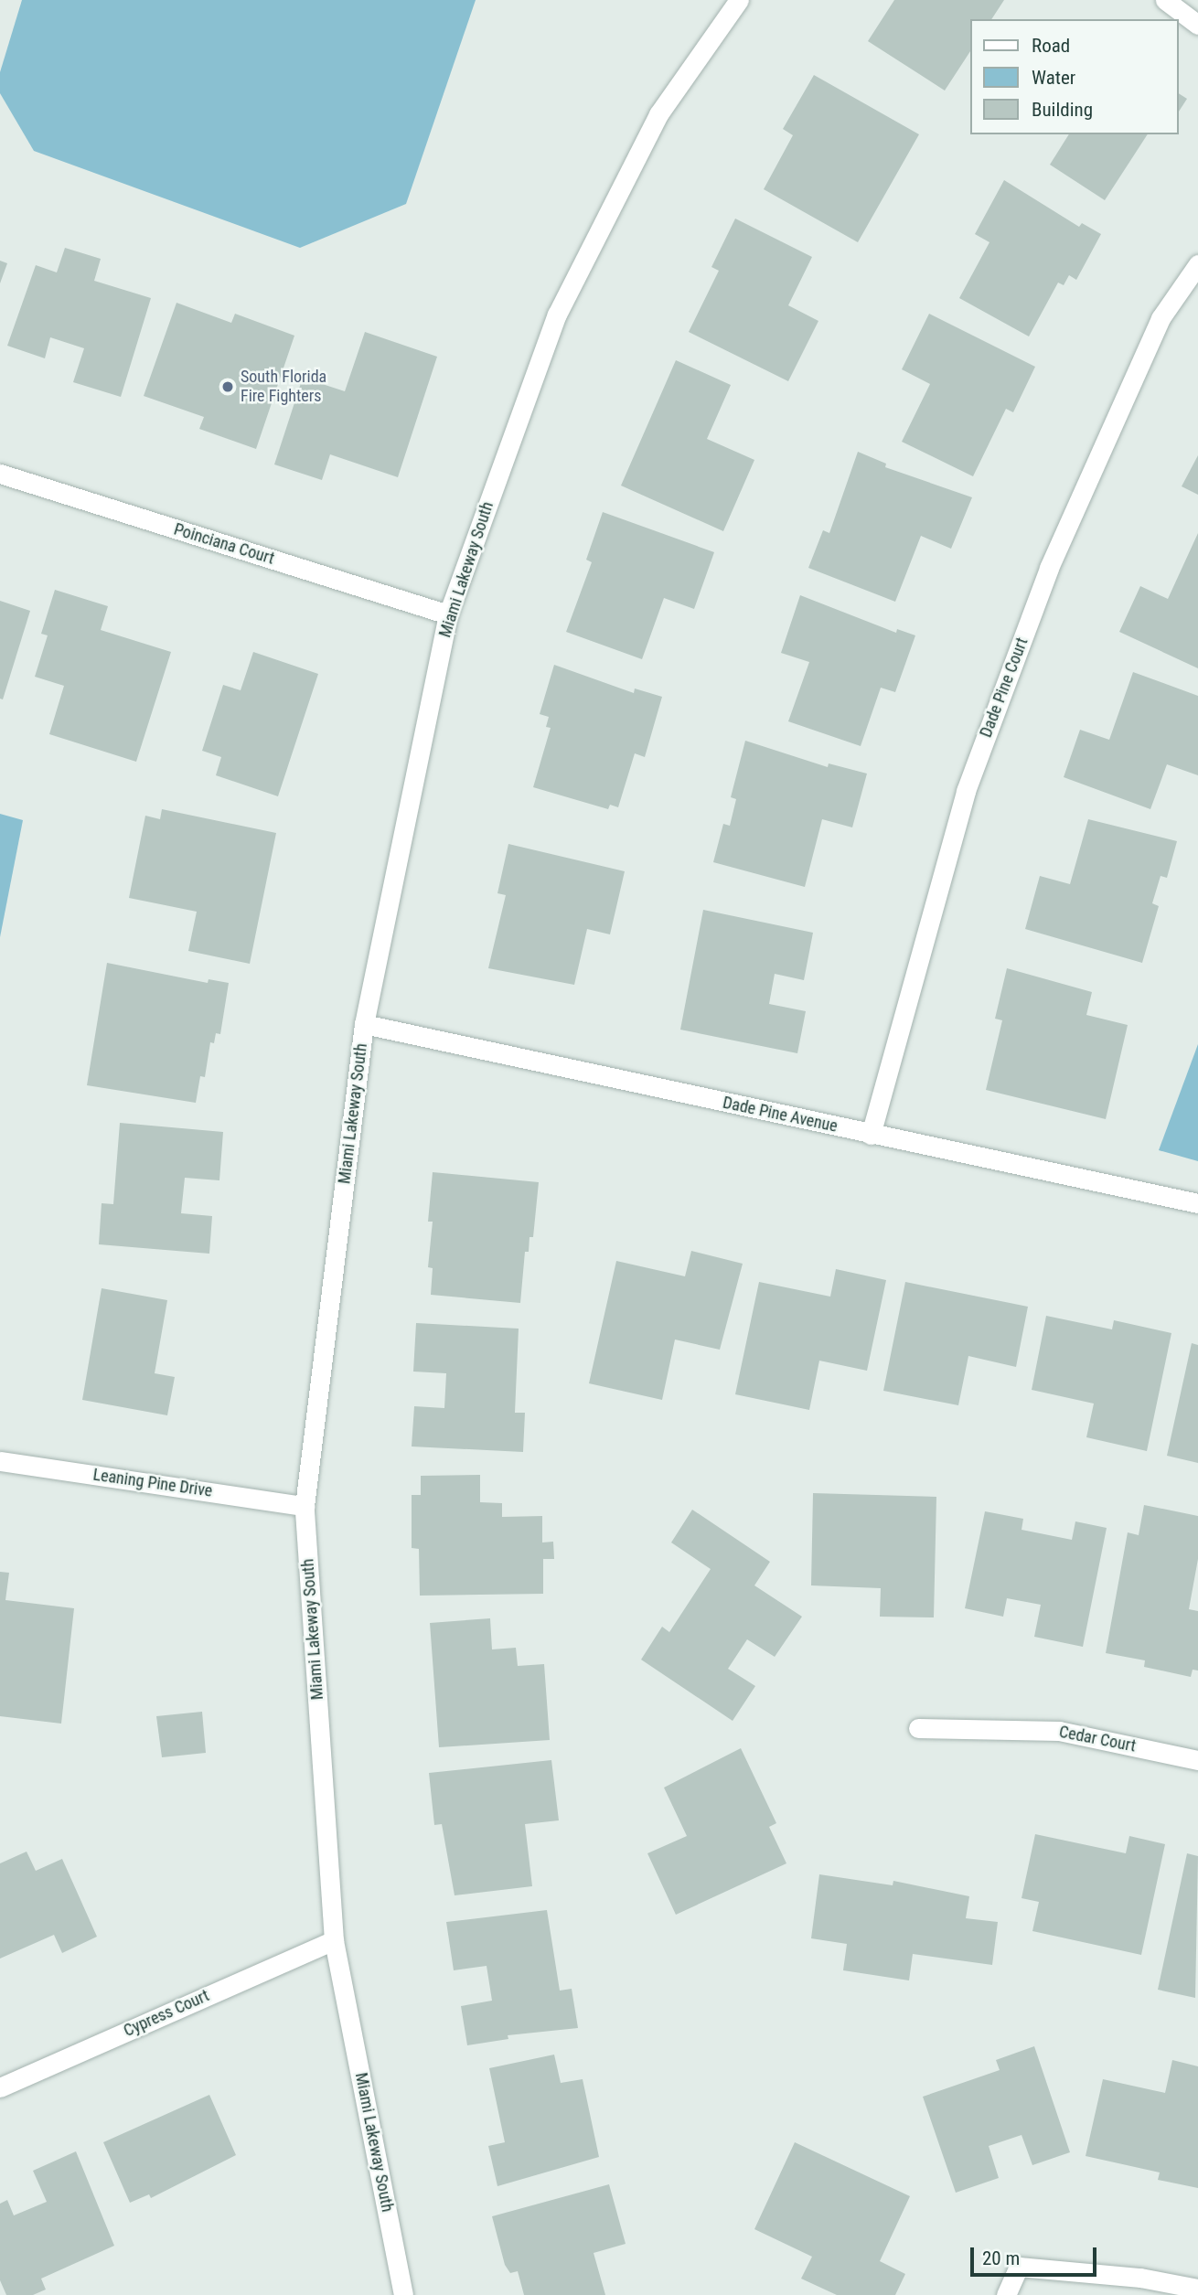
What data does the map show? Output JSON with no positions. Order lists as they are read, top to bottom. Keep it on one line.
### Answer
{"streets":{"street":["Poinciana Court","Miami Lakeway South","Dade Pine Court","Dade Pine Avenue","Leaning Pine Drive","Cedar Court","Cypress Court"]},"crossings":[["Poinciana Court","Miami Lakeway South"],["Miami Lakeway South","Dade Pine Avenue"],["Miami Lakeway South","Leaning Pine Drive"],["Miami Lakeway South","Cypress Court"],["Dade Pine Court","Dade Pine Avenue"]],"places":["South Florida Fire Fighters"],"legend":["Road","Water","Building"],"scale_bar":"20 m"}
